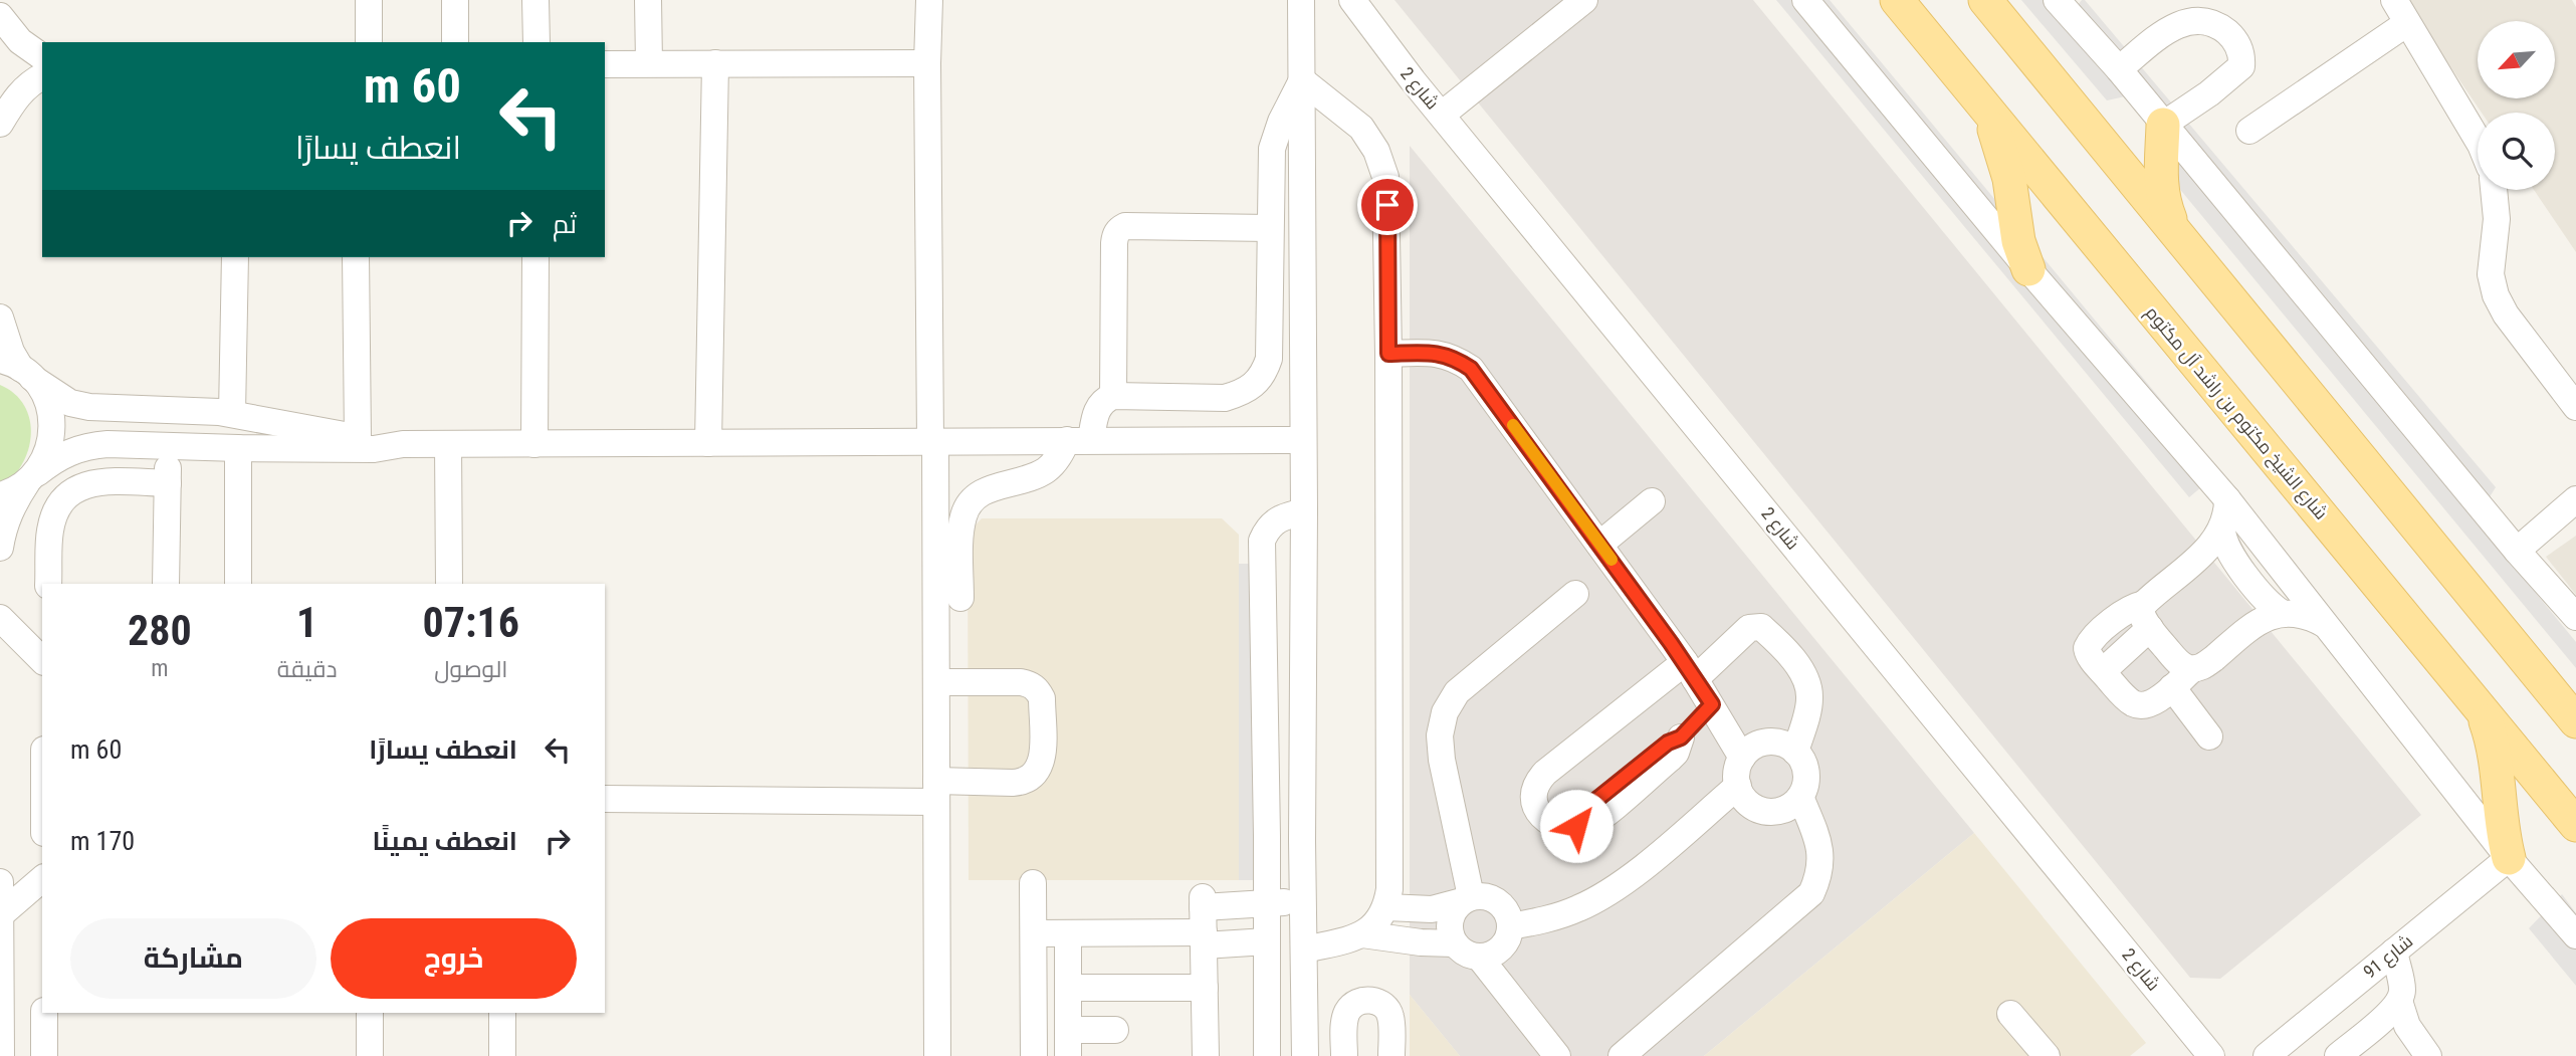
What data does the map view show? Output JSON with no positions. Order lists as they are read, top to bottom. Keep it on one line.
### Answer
{"streets":{"main road":["شارع الشيخ مكتوم بن راشد آل مكتوم"],"street":["شارع 2","شارع 91"]},"north":"bottom left","page":{"turn":["60 m","انعطف يسارًا"],"then":"ثم","eta":["07:16","الوصول","1","دقيقة","280","m"],"list":[{"name":"انعطف يسارًا","value":"60 m"},{"name":"انعطف يمينًا","value":"170 m"}],"buttons":["خروج","مشاركة"]}}
